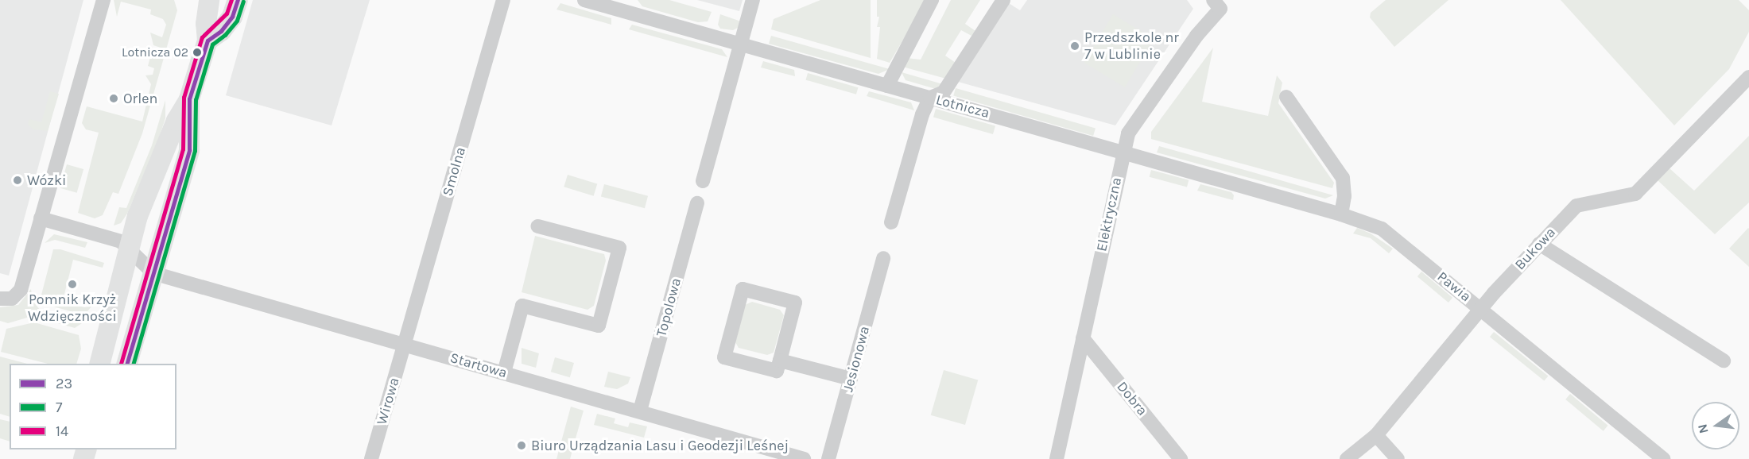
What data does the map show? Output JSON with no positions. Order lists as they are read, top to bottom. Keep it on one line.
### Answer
{"streets":{"street":["Lotnicza","Smolna","Elektryczna","Bukowa","Pawia","Topolowa","Jesionowa","Startowa","Dobra","Wirowa"]},"crossings":[["Lotnicza","Elektryczna"],["Lotnicza","Pawia"],["Smolna","Startowa"],["Smolna","Wirowa"],["Elektryczna","Dobra"],["Bukowa","Pawia"],["Topolowa","Startowa"],["Startowa","Wirowa"]],"places":["Przedszkole nr 7 w Lublinie","Lotnicza 02","Orlen","Wózki","Pomnik Krzyż Wdzięczności","Biuro Urządzania Lasu i Geodezji Leśnej"],"lines":["transit line 23","transit line 14","transit line 7"],"legend":["23","7","14"],"north":"left"}
